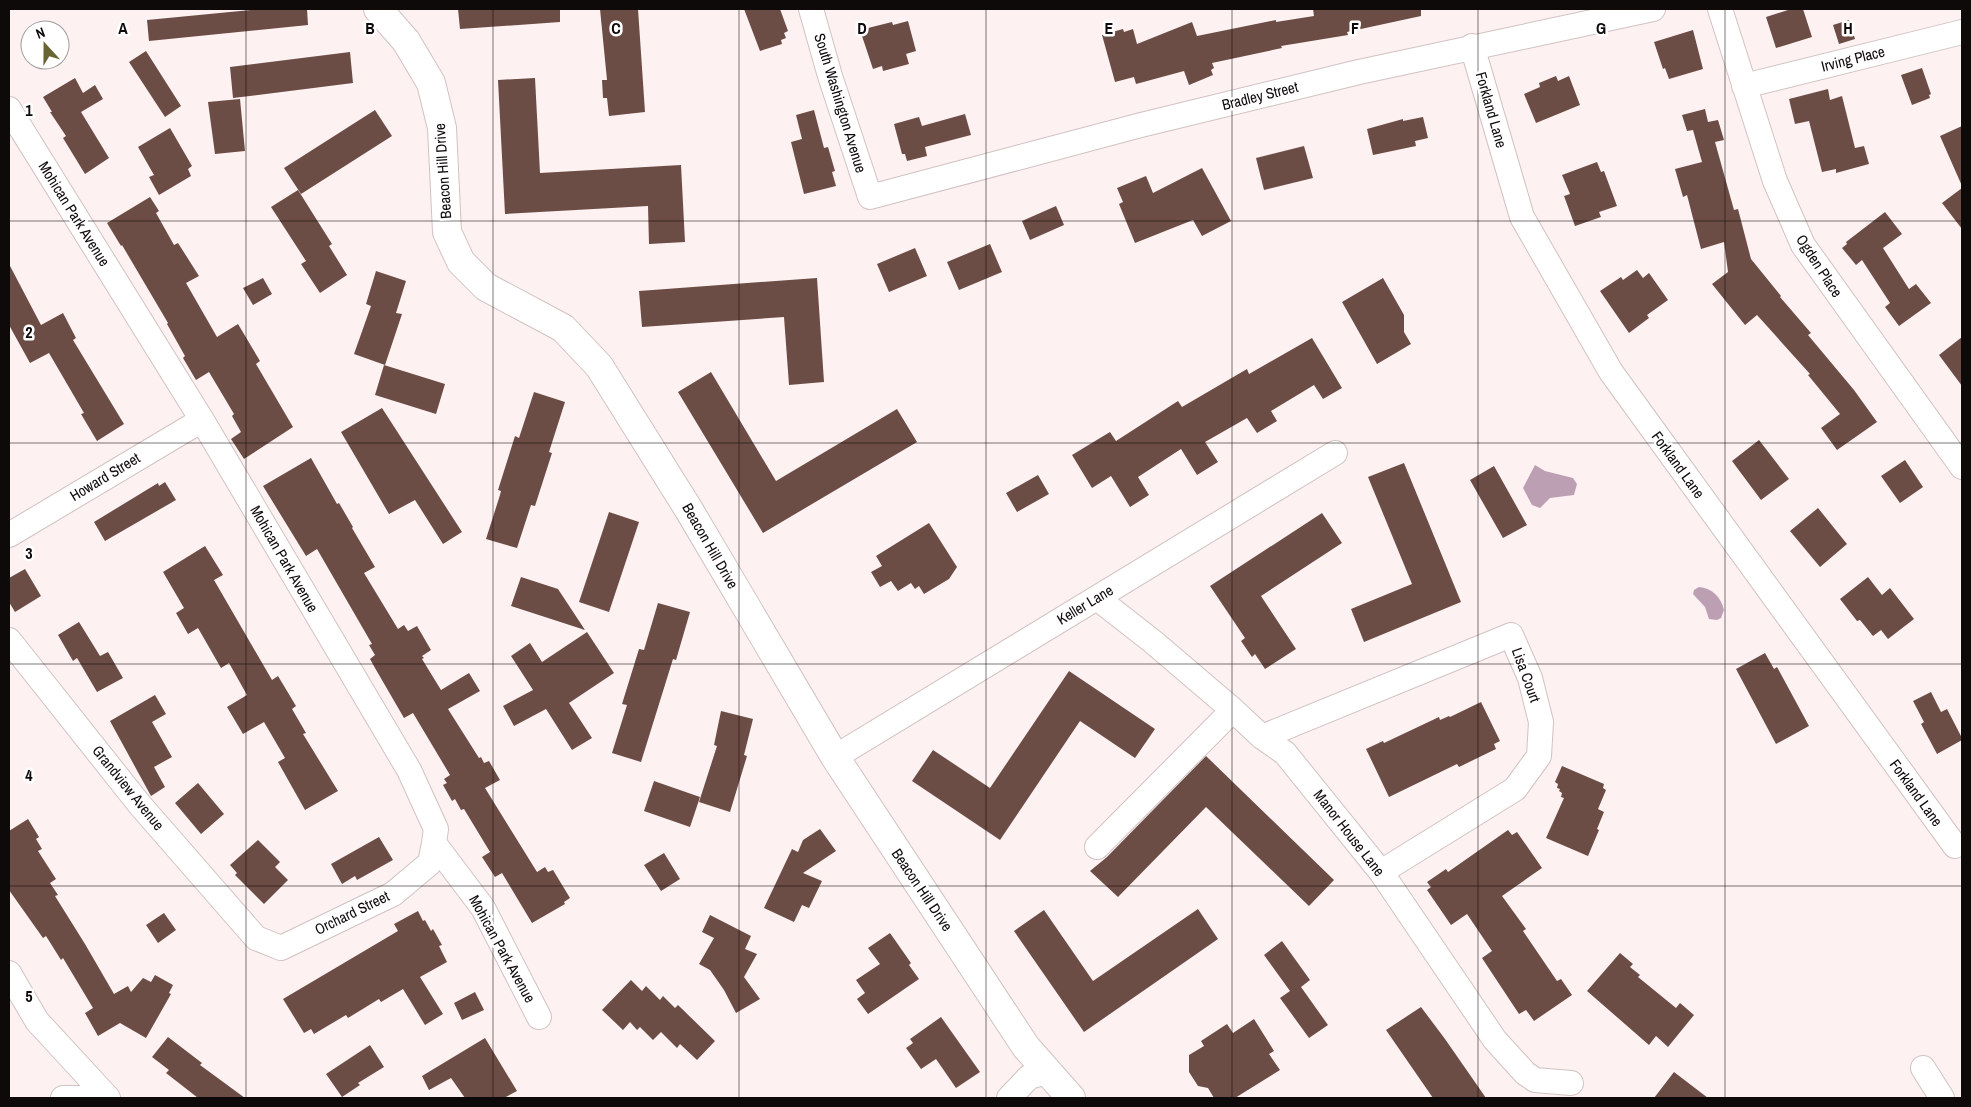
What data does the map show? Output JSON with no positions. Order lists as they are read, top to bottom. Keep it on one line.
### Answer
{"streets":{"street":["Irving Place","Bradley Street","South Washington Avenue","Forkland Lane","Beacon Hill Drive","Mohican Park Avenue","Ogden Place","Howard Street","Keller Lane","Lisa Court","Grandview Avenue","Manor House Lane","Orchard Street"]},"crossings":[["Irving Place","Ogden Place"],["Bradley Street","South Washington Avenue"],["Bradley Street","Forkland Lane"],["Beacon Hill Drive","Keller Lane"],["Mohican Park Avenue","Howard Street"],["Mohican Park Avenue","Orchard Street"],["Keller Lane","Manor House Lane"],["Lisa Court","Manor House Lane"],["Grandview Avenue","Orchard Street"]],"north":"top","grid":{"columns":["A","B","C","D","E","F","G","H"],"rows":["1","2","3","4","5"]}}
